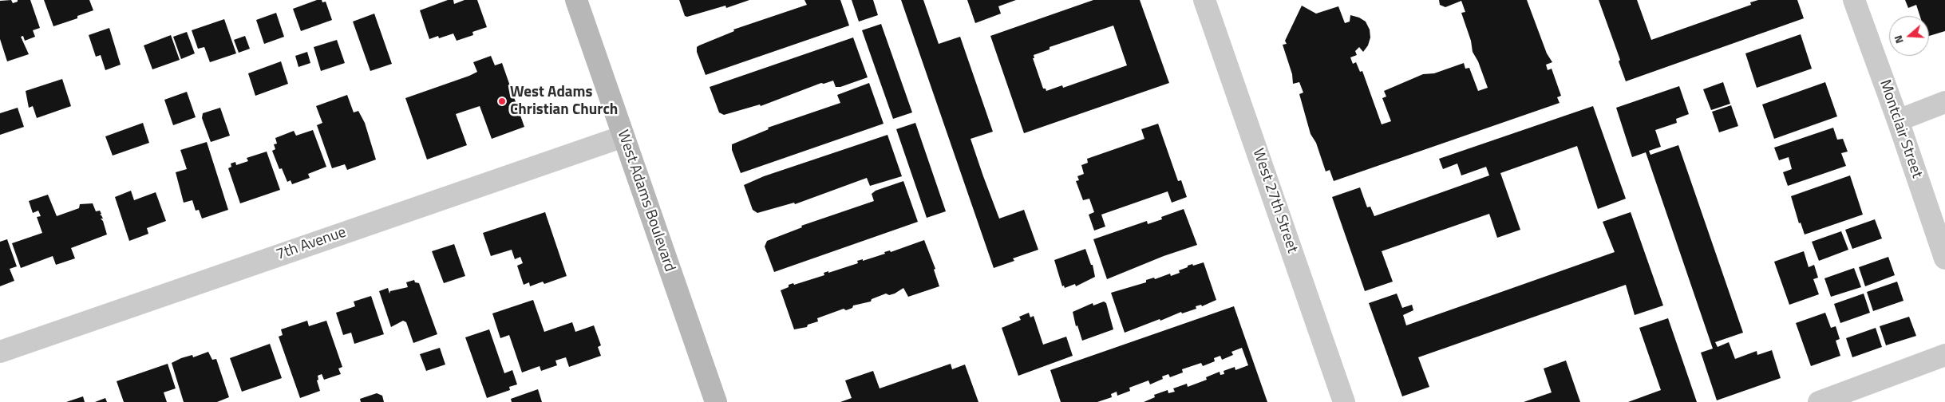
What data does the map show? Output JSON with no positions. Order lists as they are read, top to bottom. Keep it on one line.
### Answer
{"streets":{"main road":["West Adams Boulevard"],"street":["Montclair Street","West 27th Street","7th Avenue"]},"crossings":[["West Adams Boulevard","7th Avenue"]],"places":["West Adams Christian Church"],"north":"left"}
